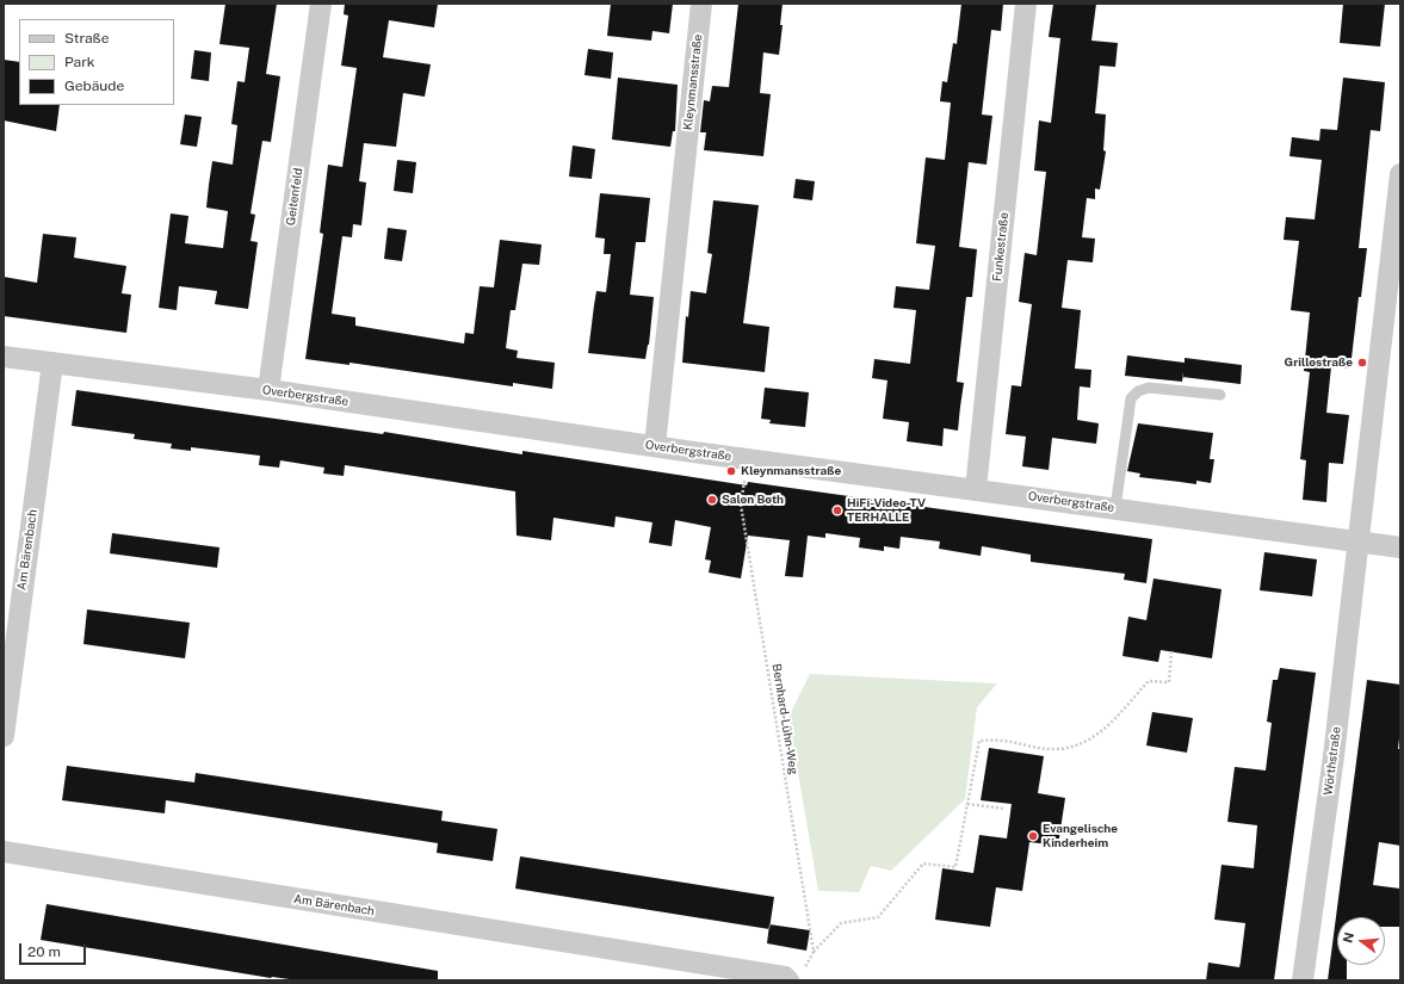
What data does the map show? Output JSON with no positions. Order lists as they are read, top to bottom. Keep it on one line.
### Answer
{"streets":{"street":["Kleynmansstraße","Geitenfeld","Funkestraße","Overbergstraße","Am Bärenbach","Wörthstraße"],"path":["Bernhard-Lühn-Weg"]},"crossings":[["Kleynmansstraße","Overbergstraße"],["Geitenfeld","Overbergstraße"],["Funkestraße","Overbergstraße"],["Overbergstraße","Am Bärenbach"],["Overbergstraße","Bernhard-Lühn-Weg"],["Overbergstraße","Wörthstraße"]],"places":["Grillostraße","Kleynmansstraße","Salon Both","HiFi-Video-TV TERHALLE","Evangelische Kinderheim"],"legend":["Straße","Park","Gebäude"],"scale_bar":"20 m","north":"left"}
